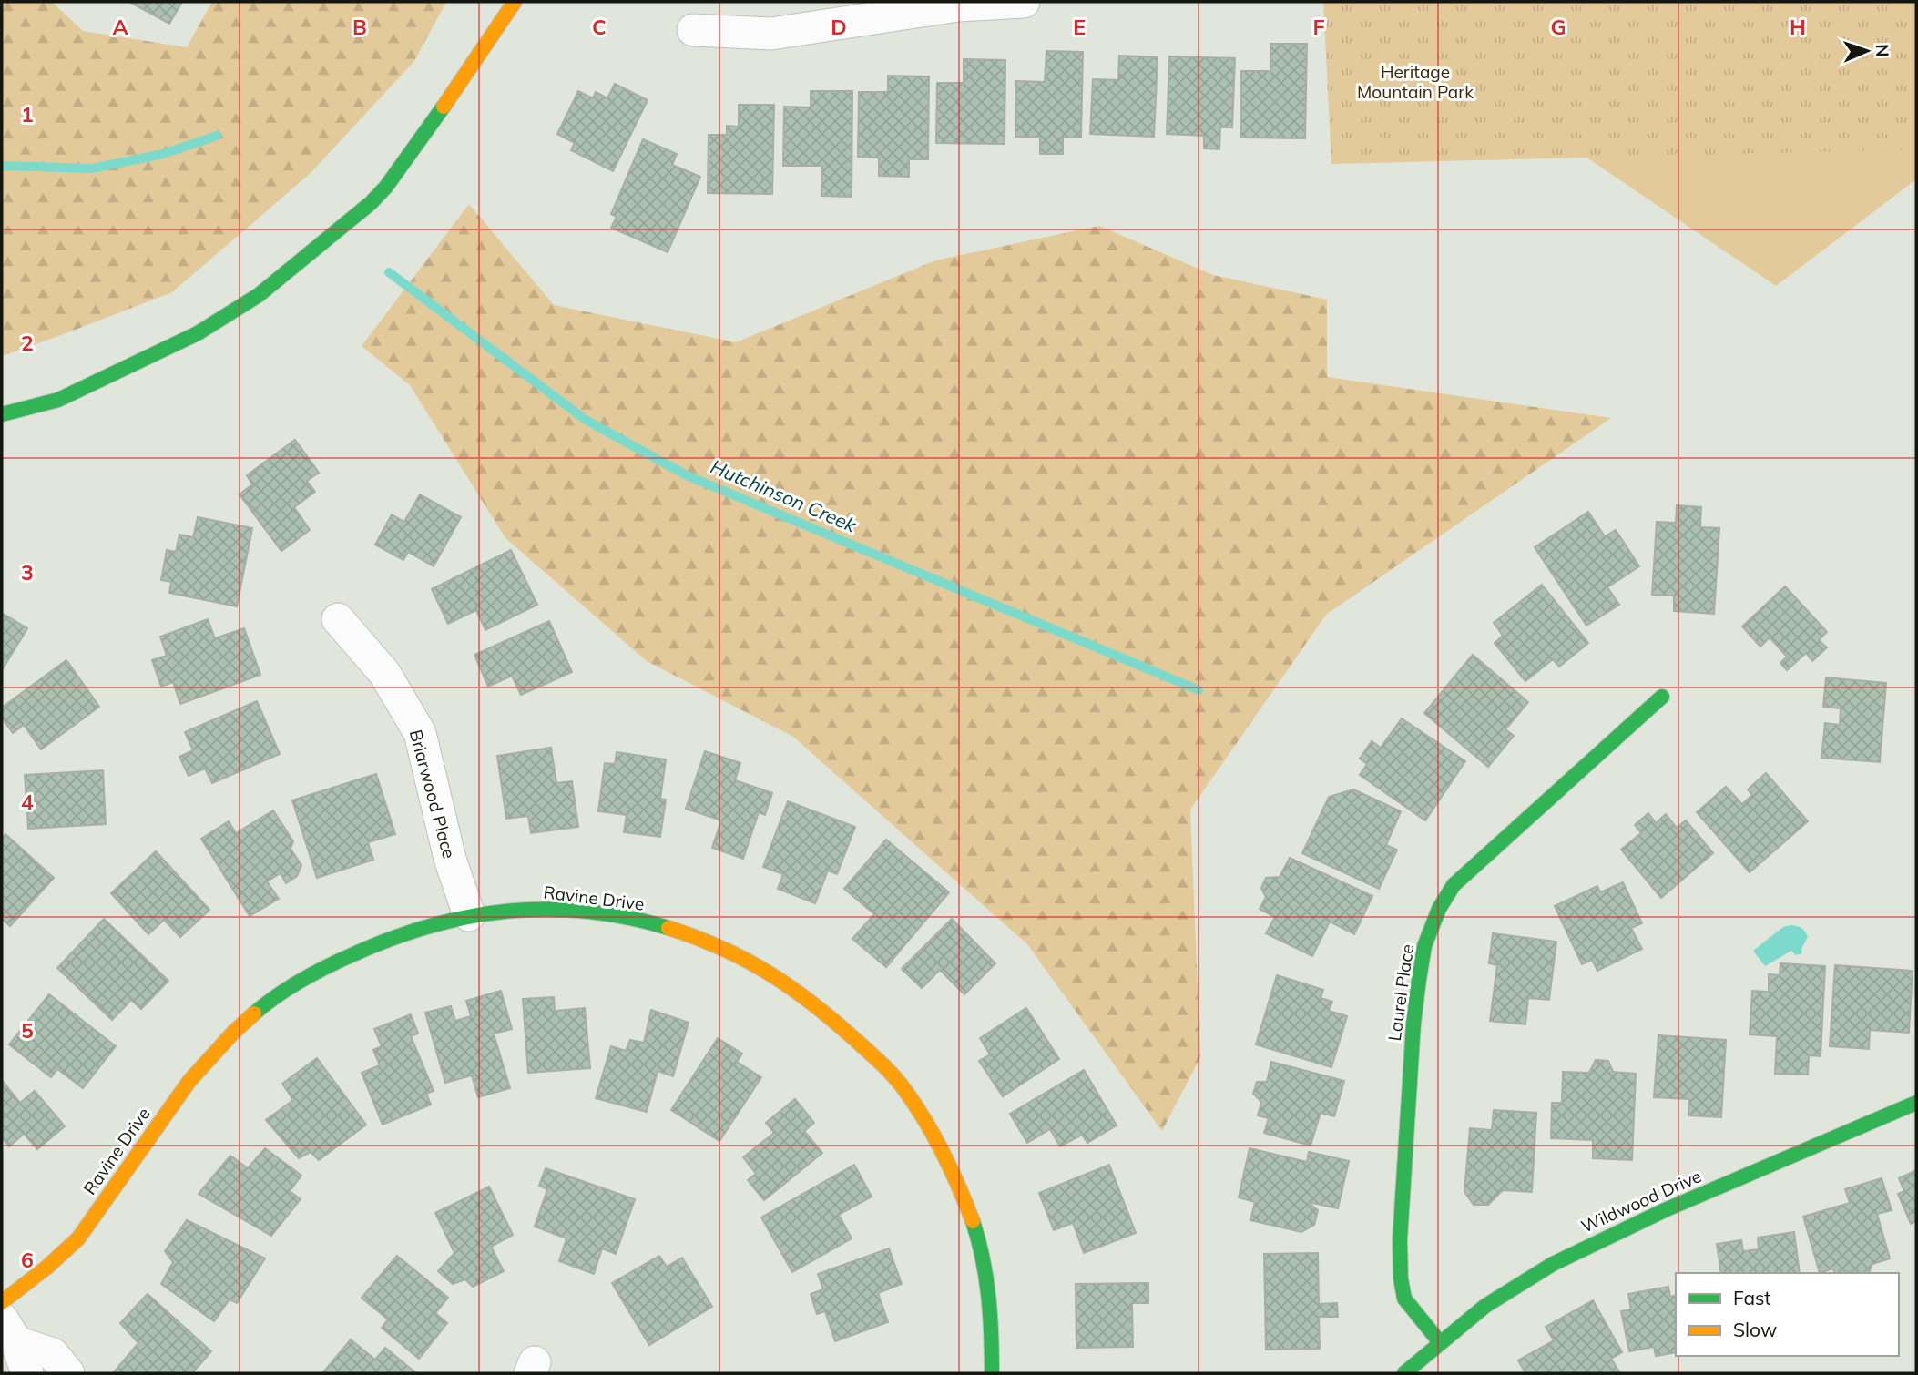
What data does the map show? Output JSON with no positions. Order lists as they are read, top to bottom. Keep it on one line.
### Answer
{"streets":{"street":["Briarwood Place","Ravine Drive","Laurel Place","Wildwood Drive"]},"crossings":[["Briarwood Place","Ravine Drive"],["Laurel Place","Wildwood Drive"]],"water":["Hutchinson Creek"],"parks":["Heritage Mountain Park"],"legend":["Fast","Slow"],"north":"right","grid":{"columns":["A","B","C","D","E","F","G","H"],"rows":["1","2","3","4","5","6"]}}
